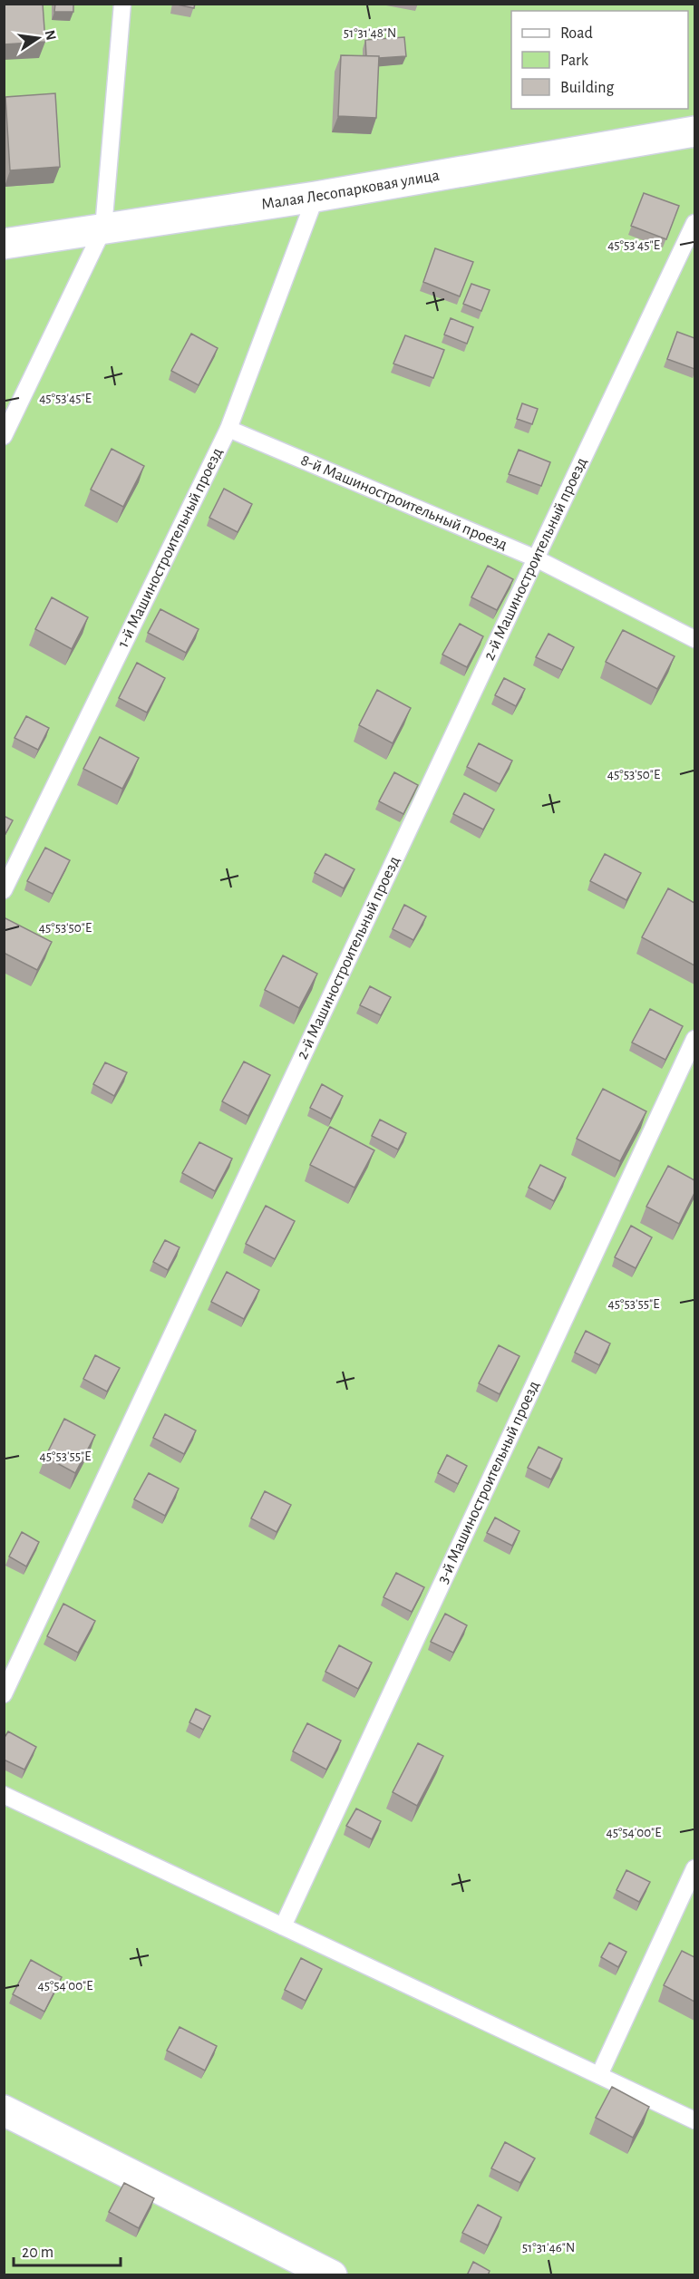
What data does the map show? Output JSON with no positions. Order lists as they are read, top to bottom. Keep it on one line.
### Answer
{"streets":{"street":["Малая Лесопарковая улица"],"lane":["8-й Машиностроительный проезд","1-й Машиностроительный проезд","2-й Машиностроительный проезд","3-й Машиностроительный проезд"]},"crossings":[["Малая Лесопарковая улица","1-й Машиностроительный проезд"],["8-й Машиностроительный проезд","1-й Машиностроительный проезд"],["8-й Машиностроительный проезд","2-й Машиностроительный проезд"]],"legend":["Road","Park","Building"],"scale_bar":"20 m","north":"right","coordinates":["51°31'48\"N","45°53'45\"E","45°53'50\"E","45°53'55\"E","45°54'00\"E","51°31'46\"N"]}
